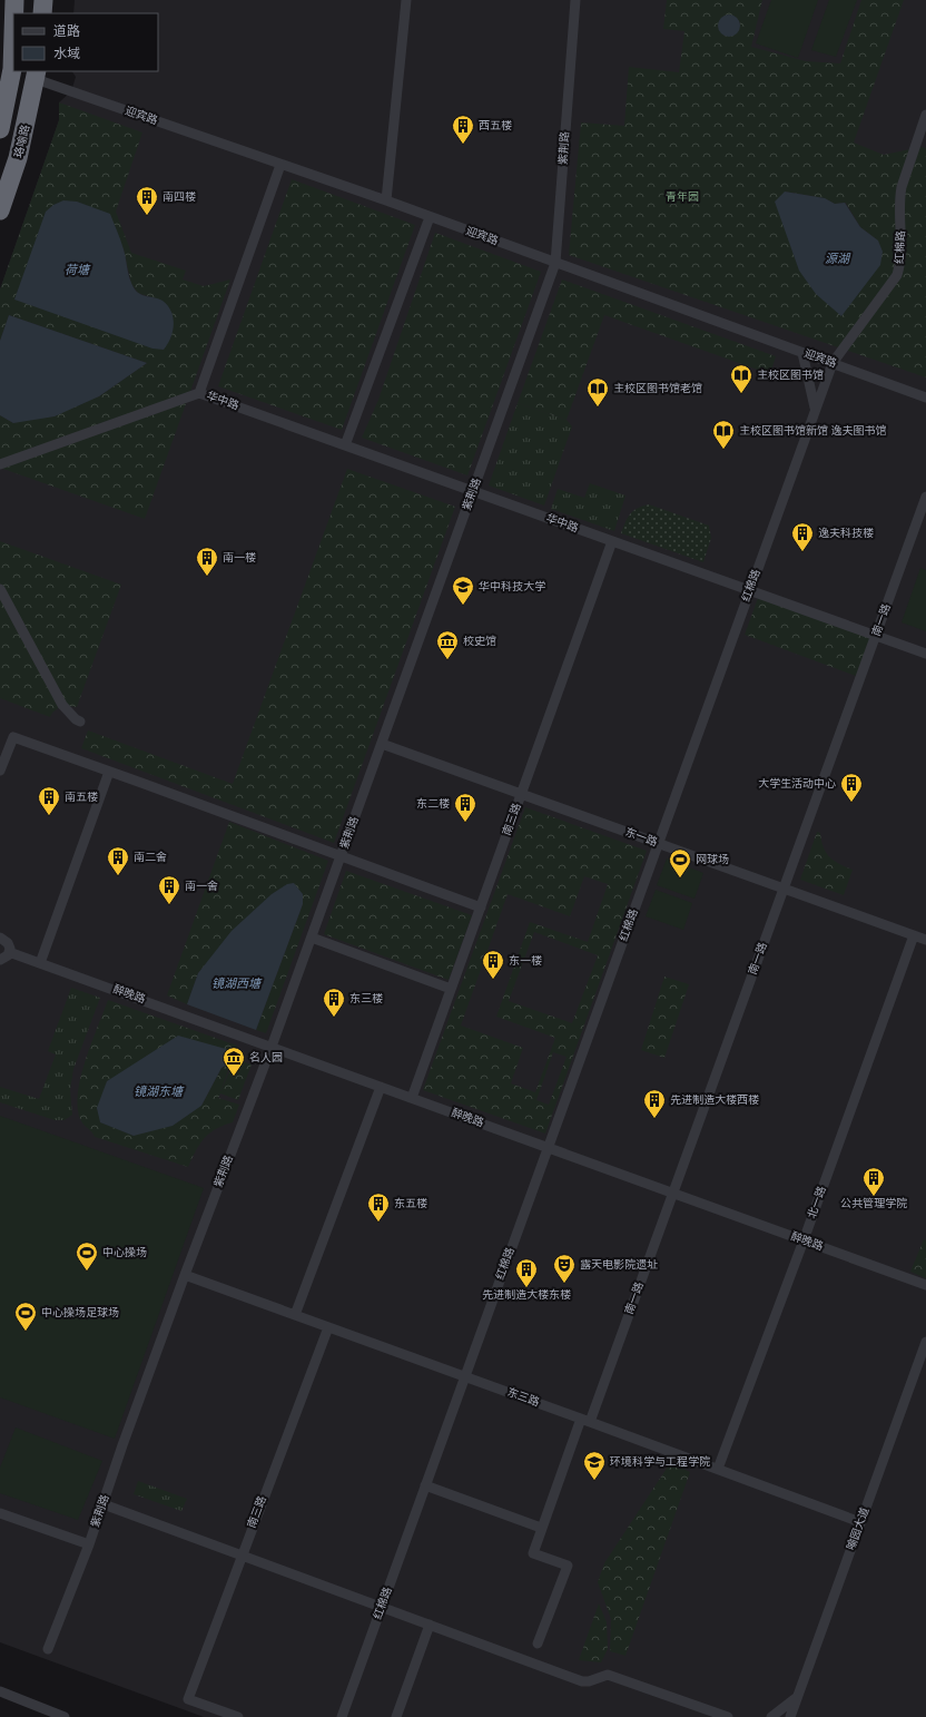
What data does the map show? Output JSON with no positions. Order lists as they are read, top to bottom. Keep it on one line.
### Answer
{"streets":{"highway":["珞喻路"],"street":["迎宾路","紫荆路","红棉路","华中路","南一路","南三路","东一路","醉晚路","北一路","东三路","喻园大道"]},"crossings":[["迎宾路","珞喻路"],["迎宾路","紫荆路"],["迎宾路","红棉路"],["紫荆路","华中路"],["紫荆路","东一路"],["紫荆路","醉晚路"],["紫荆路","东三路"],["红棉路","华中路"],["红棉路","东一路"],["红棉路","醉晚路"],["红棉路","东三路"],["华中路","南一路"],["华中路","南三路"],["南一路","东一路"],["南一路","醉晚路"],["南一路","东三路"],["南三路","东一路"],["南三路","醉晚路"],["南三路","东三路"],["东一路","北一路"],["醉晚路","北一路"],["北一路","东三路"],["东三路","喻园大道"]],"water":["源湖","荷塘","镜湖西塘","镜湖东塘"],"parks":["青年园"],"places":{"building":["西五楼","南四楼","逸夫科技楼","南一楼","大学生活动中心","南五楼","东二楼","南二舍","南一舍","东一楼","东三楼","先进制造大楼西楼","公共管理学院","东五楼","先进制造大楼东楼"],"library":["主校区图书馆","主校区图书馆老馆","主校区图书馆新馆 逸夫图书馆"],"school or university":["华中科技大学","环境科学与工程学院"],"museum":["校史馆","名人园"],"sports":["网球场","中心操场","中心操场足球场"],"theatre":["露天电影院遗址"]},"legend":["道路","水域"]}
